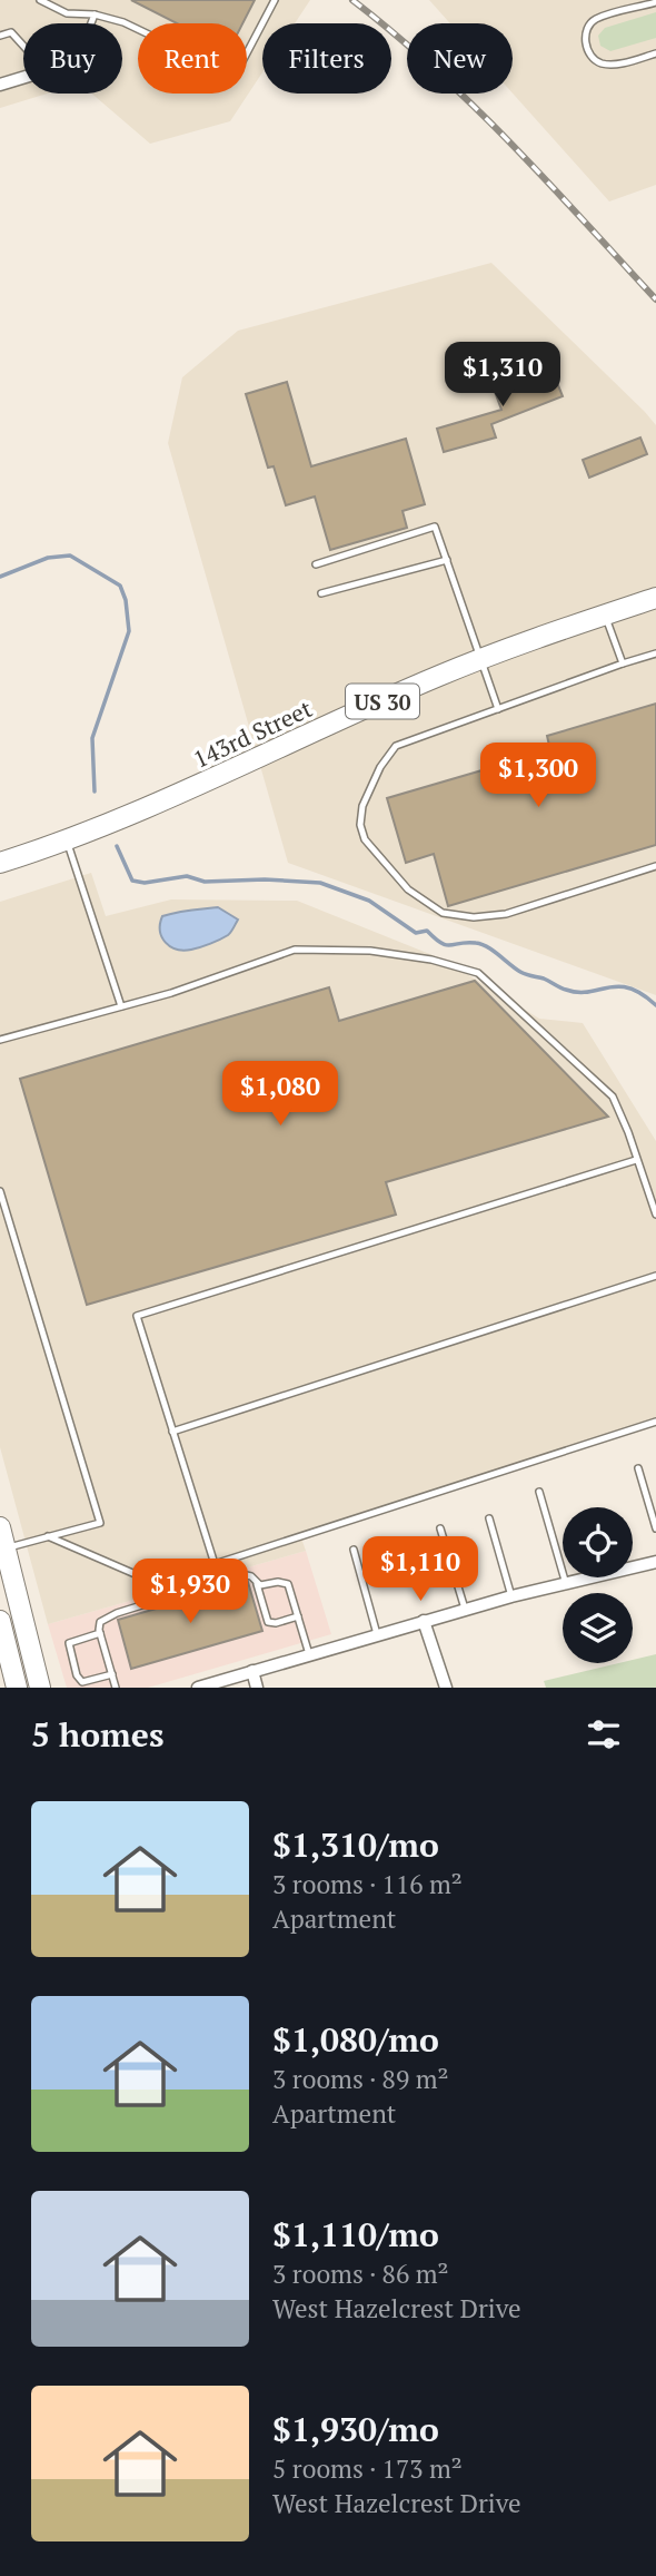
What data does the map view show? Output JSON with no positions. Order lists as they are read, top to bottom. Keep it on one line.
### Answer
{"streets":{"main road":["US 30","143rd Street"]},"page":{"chip":["Buy","Rent","Filters","New"],"price":["$1,310","$1,300","$1,080","$1,110","$1,930"],"heading":"5 homes","list":[{"name":"$1,310/mo","note":"3 rooms · 116 m² · Apartment"},{"name":"$1,080/mo","note":"3 rooms · 89 m² · Apartment"},{"name":"$1,110/mo","note":"3 rooms · 86 m² · West Hazelcrest Drive"},{"name":"$1,930/mo","note":"5 rooms · 173 m² · West Hazelcrest Drive"}]}}
